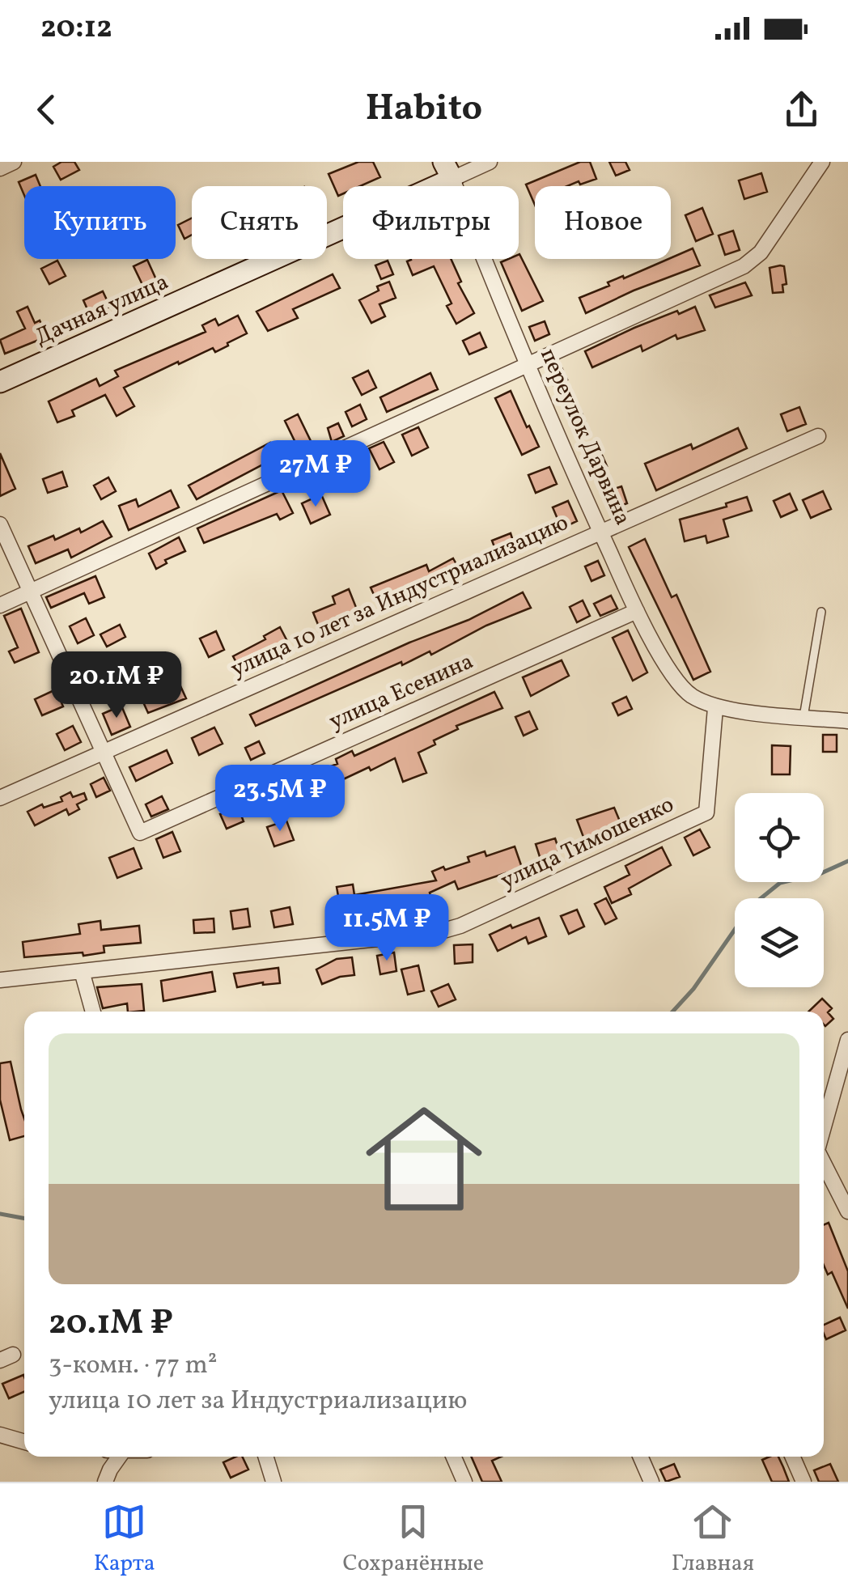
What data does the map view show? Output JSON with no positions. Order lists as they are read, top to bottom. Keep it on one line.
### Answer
{"streets":{"street":["Дачная улица","переулок Дарвина","улица 10 лет за Индустриализацию","улица Есенина","улица Тимошенко"]},"crossings":[["Дачная улица","переулок Дарвина"],["переулок Дарвина","улица 10 лет за Индустриализацию"],["переулок Дарвина","улица Есенина"],["переулок Дарвина","улица Тимошенко"],["улица 10 лет за Индустриализацию","улица Есенина"]],"page":{"status":"20:12","header":"Habito","chip":["Купить","Снять","Фильтры","Новое"],"price":["27M ₽","20.1M ₽","23.5M ₽","11.5M ₽"],"list":[{"name":"20.1M ₽","note":"3-комн. · 77 m² · улица 10 лет за Индустриализацию"}],"tabs":["Карта","Сохранённые","Главная"]}}
